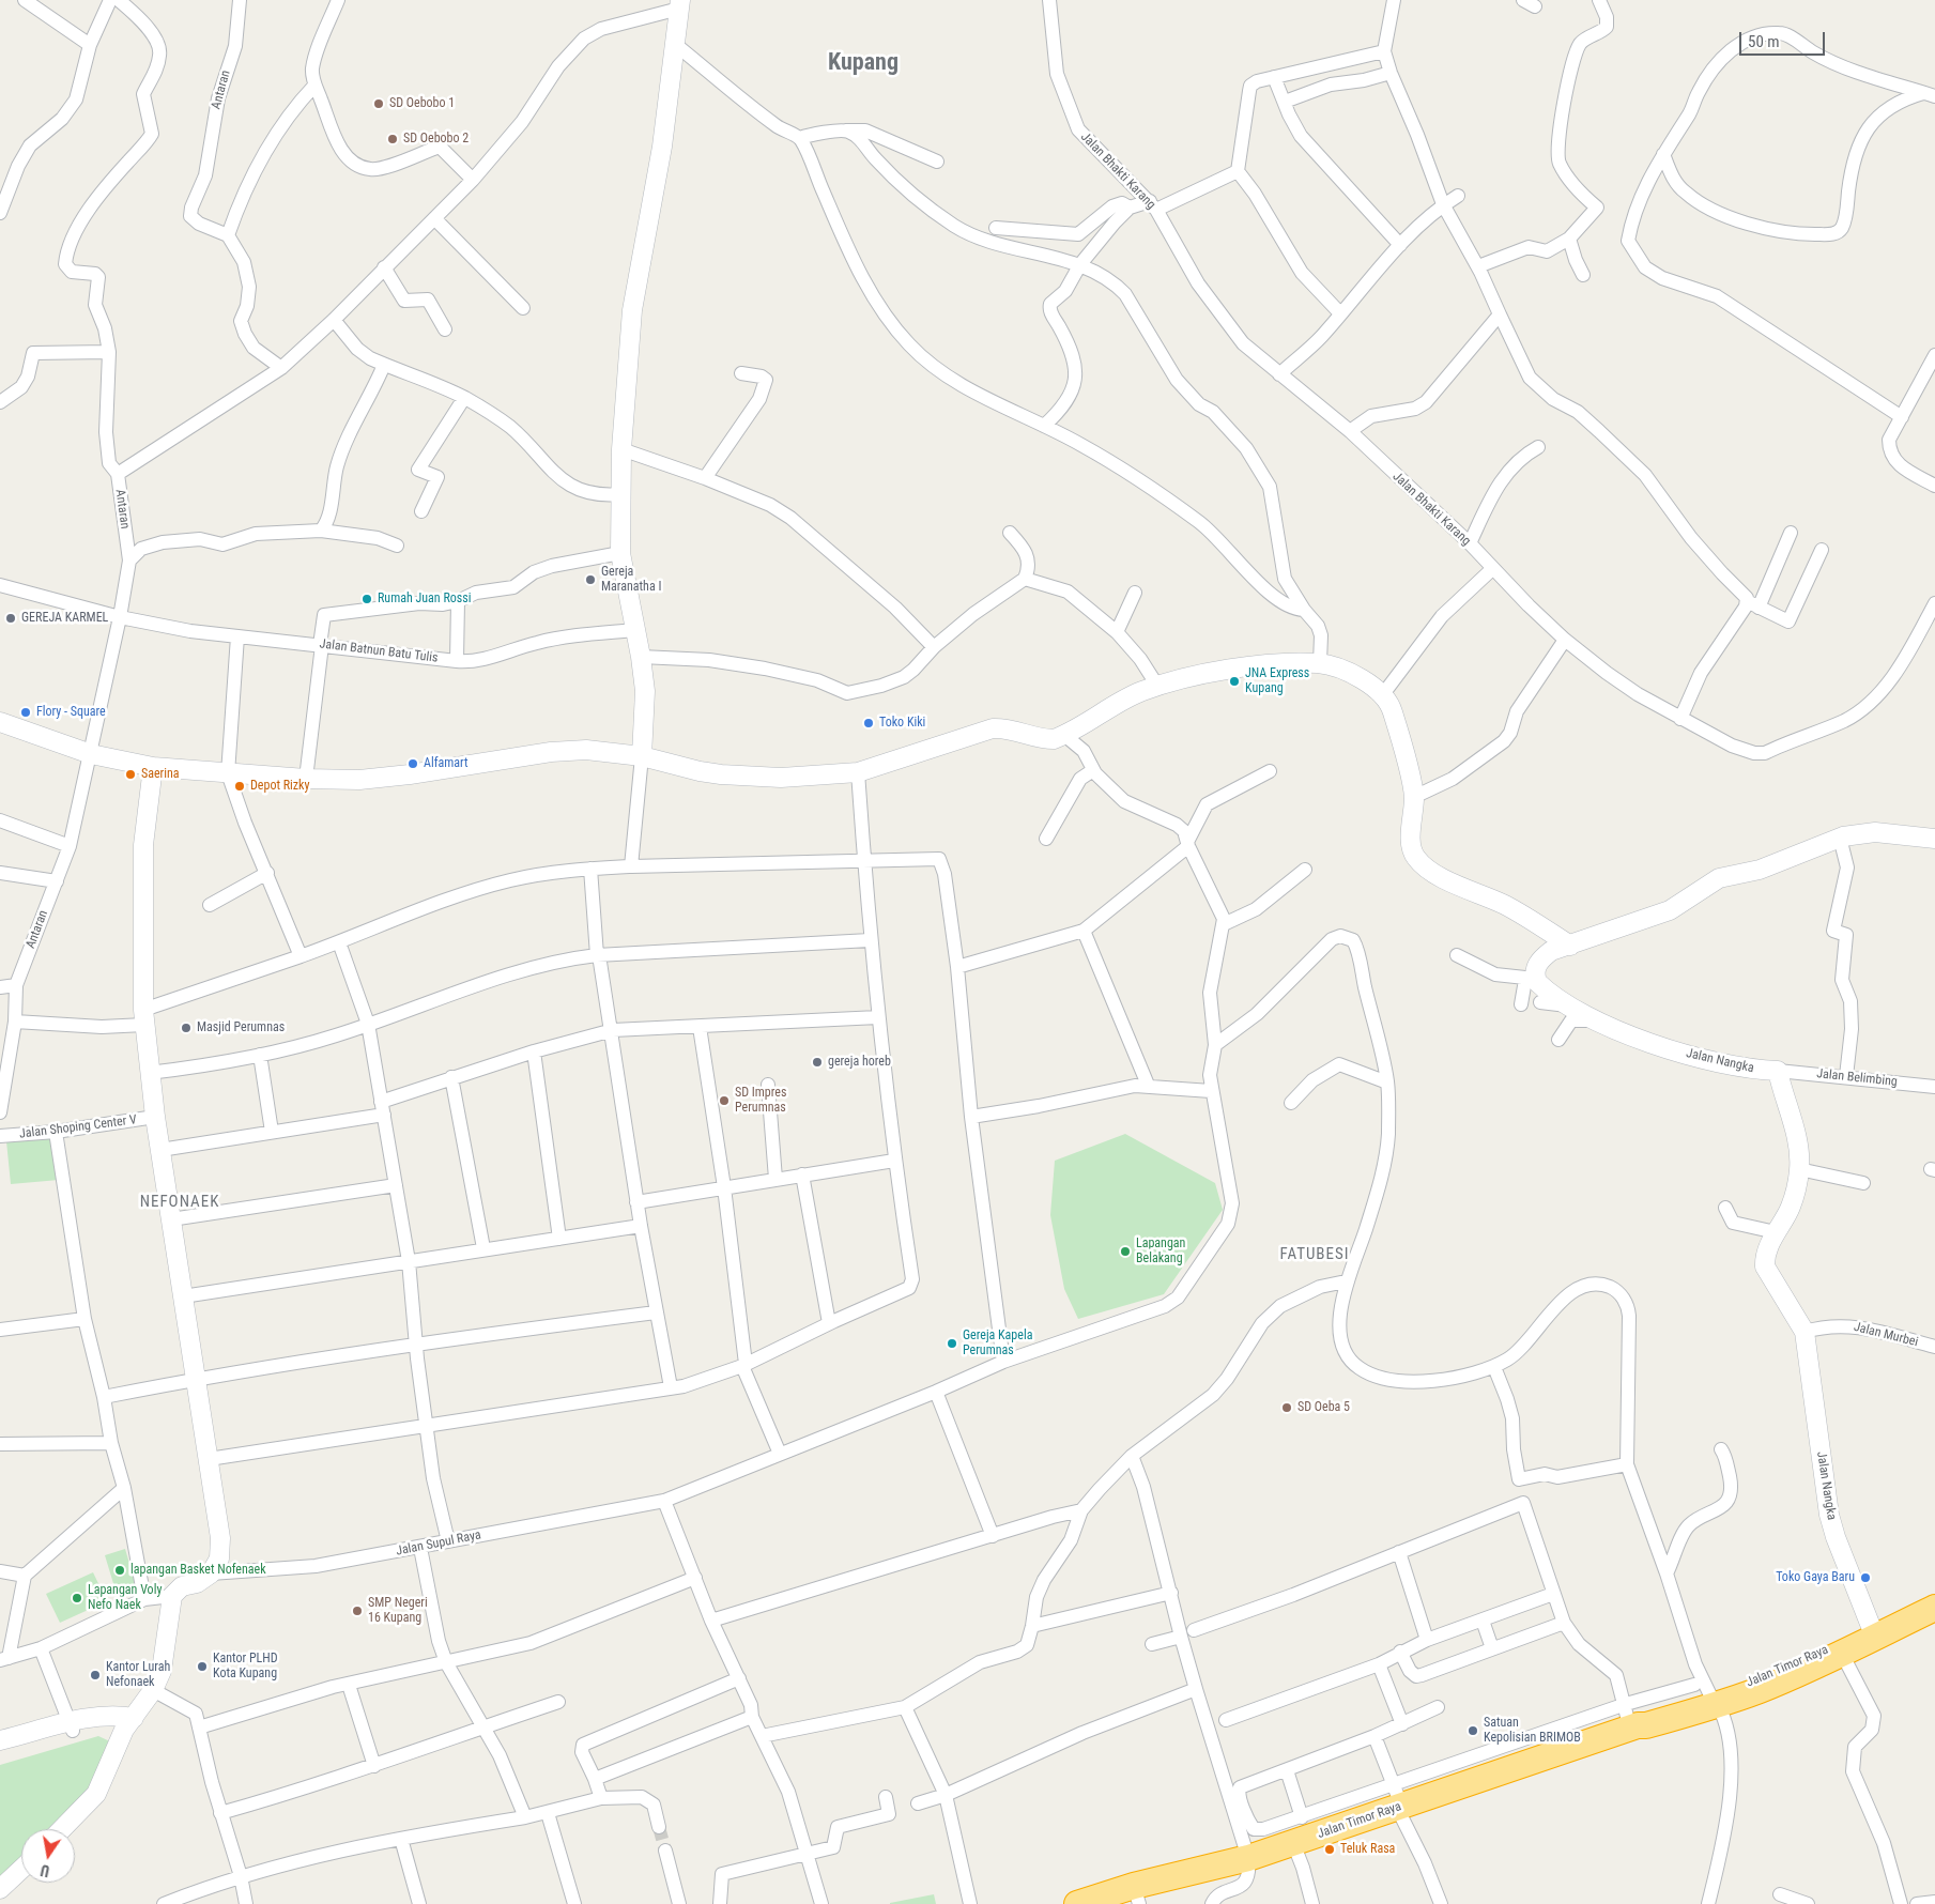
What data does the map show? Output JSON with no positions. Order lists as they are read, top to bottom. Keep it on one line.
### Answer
{"streets":{"highway":["Jalan Timor Raya"],"street":["Antaran","Jalan Bhakti Karang","Jalan Batnun Batu Tulis","Jalan Nangka","Jalan Belimbing","Jalan Shoping Center V","Jalan Murbei","Jalan Supul Raya"]},"crossings":[["Antaran","Jalan Batnun Batu Tulis"],["Jalan Nangka","Jalan Belimbing"],["Jalan Nangka","Jalan Murbei"],["Jalan Nangka","Jalan Timor Raya"]],"districts":["Kupang","NEFONAEK","FATUBESI"],"places":["SD Oebobo 1","SD Oebobo 2","Gereja Maranatha I","Rumah Juan Rossi","GEREJA KARMEL","JNA Express Kupang","Flory - Square","Toko Kiki","Alfamart","Saerina","Depot Rizky","Masjid Perumnas","gereja horeb","SD Impres Perumnas","Lapangan Belakang","Gereja Kapela Perumnas","SD Oeba 5","lapangan Basket Nofenaek","Toko Gaya Baru","Lapangan Voly Nefo Naek","SMP Negeri 16 Kupang","Kantor PLHD Kota Kupang","Kantor Lurah Nefonaek","Satuan Kepolisian BRIMOB","Teluk Rasa"],"scale_bar":"50 m","north":"bottom"}
